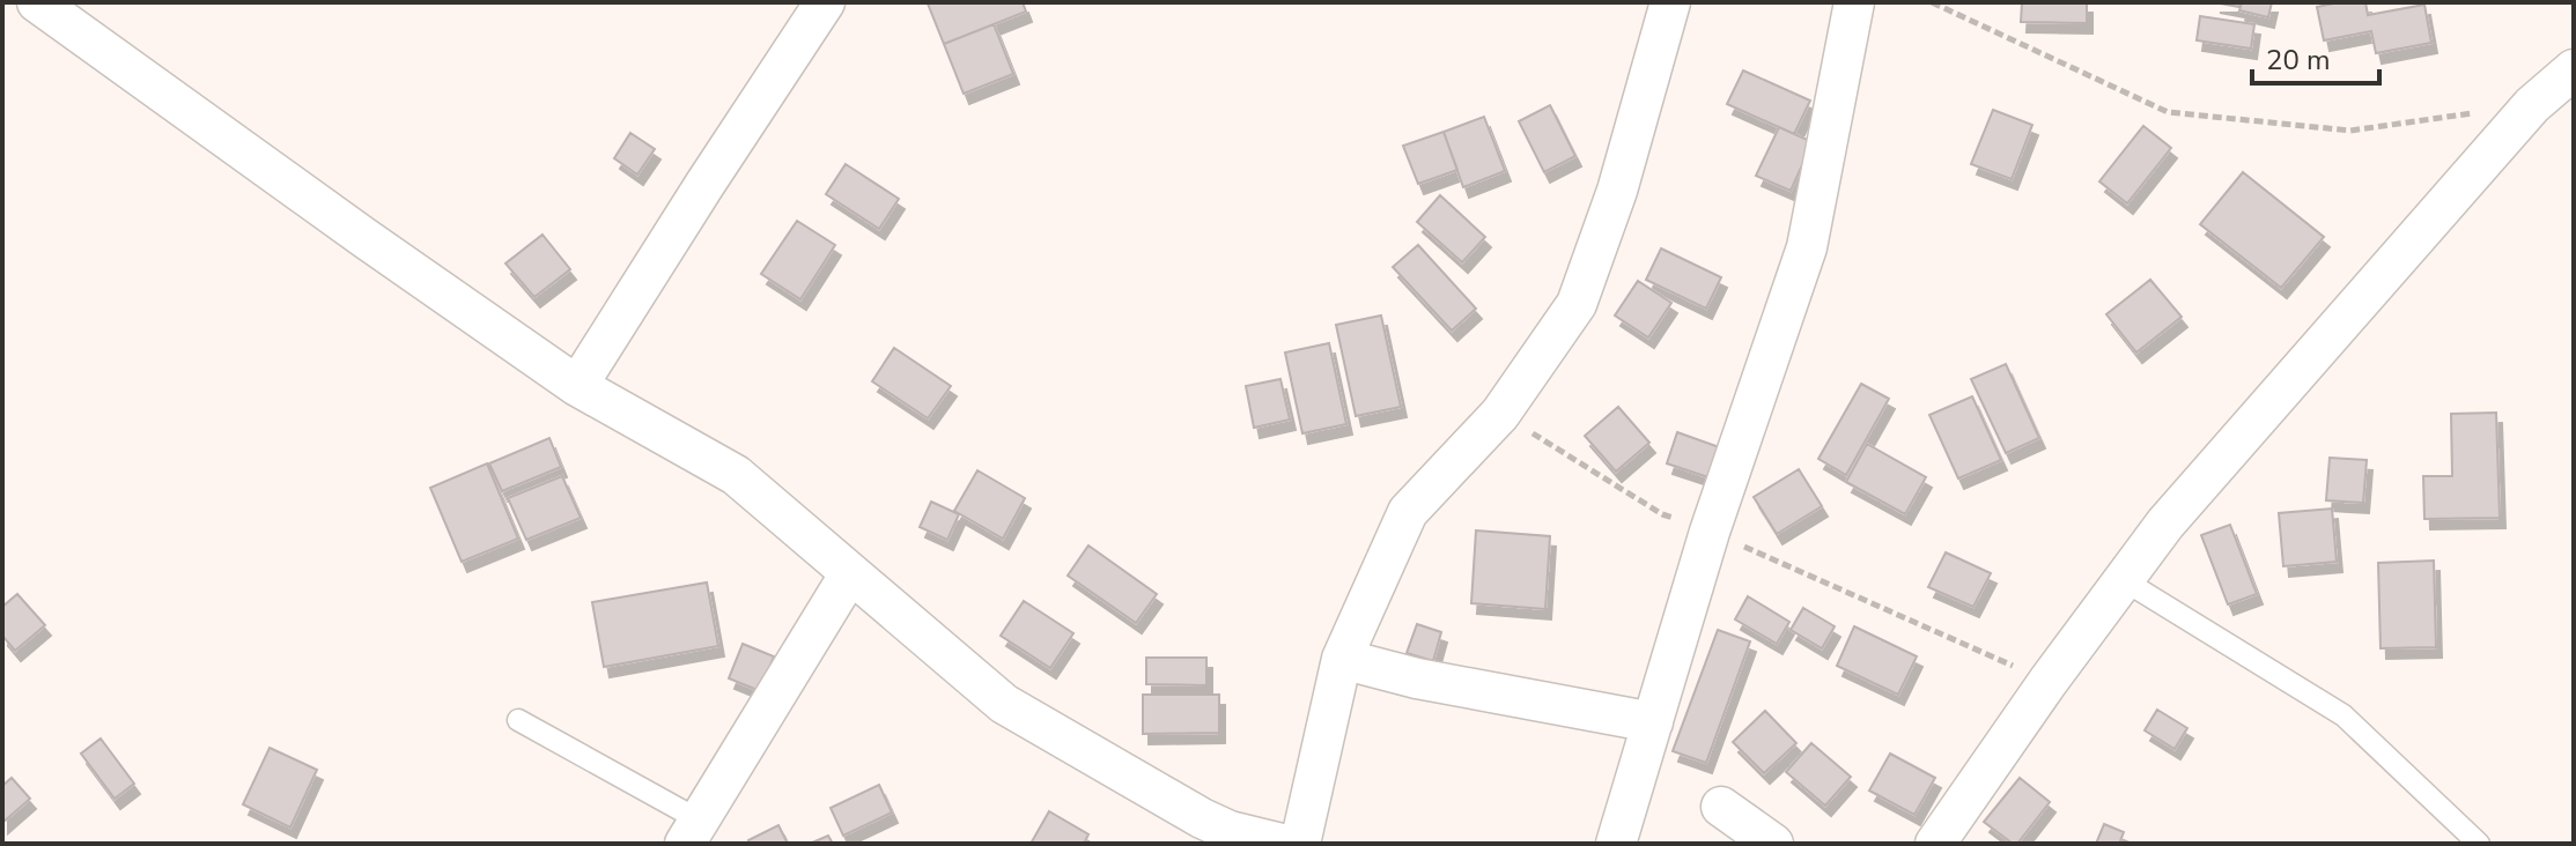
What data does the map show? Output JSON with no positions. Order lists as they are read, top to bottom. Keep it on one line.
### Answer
{"scale_bar":"20 m"}
